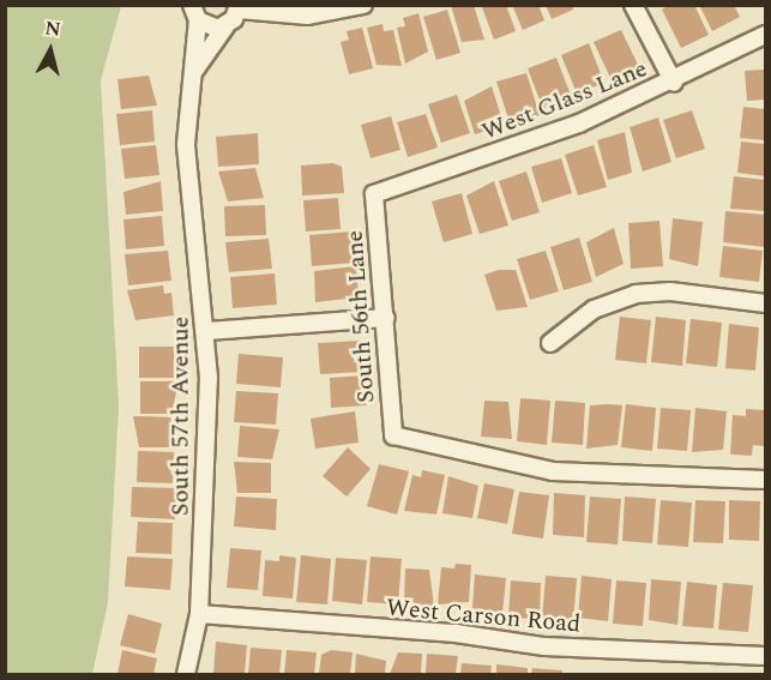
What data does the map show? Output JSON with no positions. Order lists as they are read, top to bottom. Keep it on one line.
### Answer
{"streets":{"street":["West Glass Lane","South 56th Lane","South 57th Avenue","West Carson Road"]},"crossings":[["West Glass Lane","South 56th Lane"],["South 57th Avenue","West Carson Road"]],"north":"top"}
